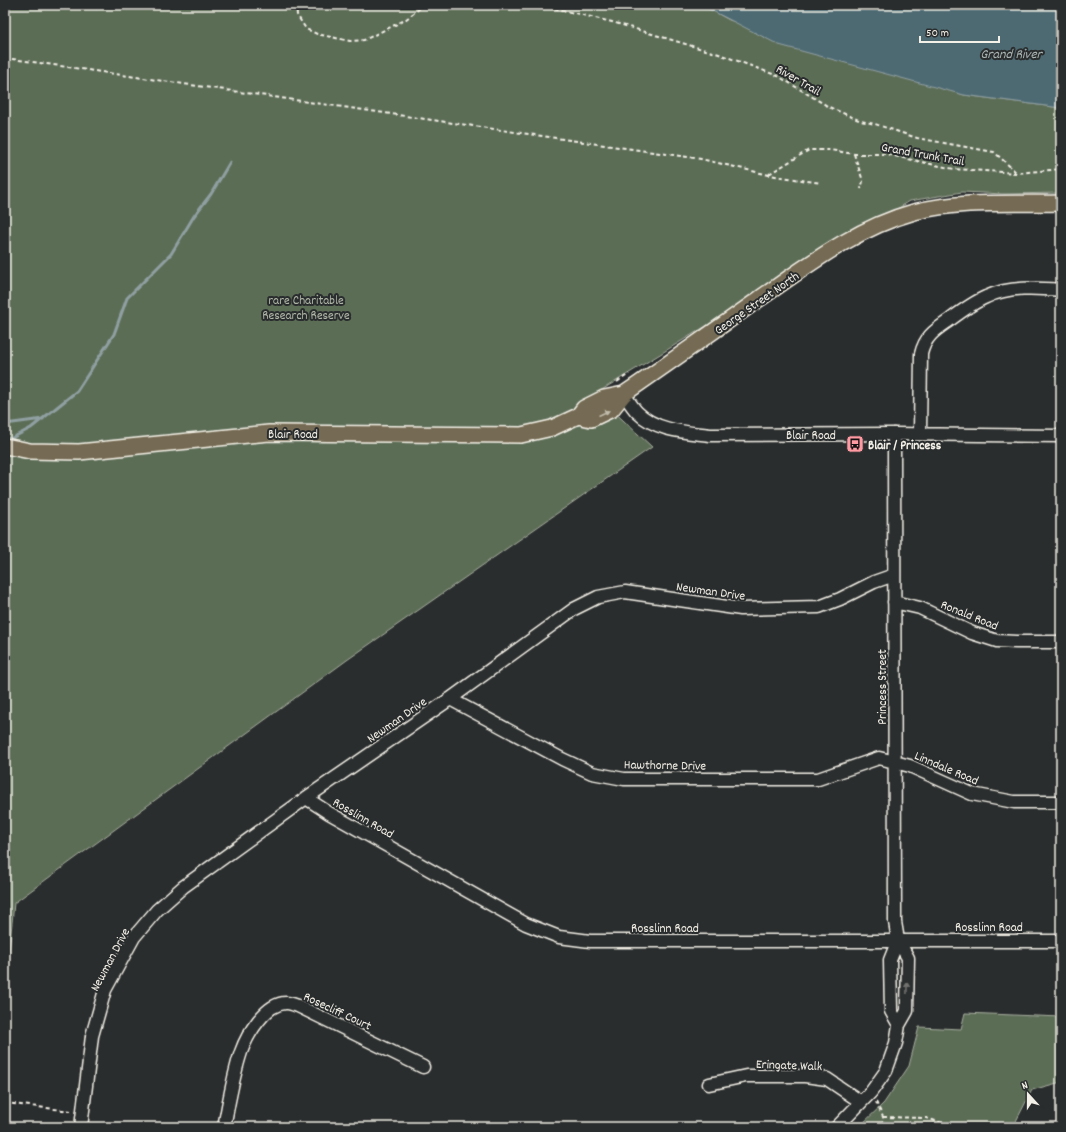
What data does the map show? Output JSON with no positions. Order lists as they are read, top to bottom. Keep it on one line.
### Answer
{"streets":{"main road":["George Street North","Blair Road"],"street":["Newman Drive","Ronald Road","Princess Street","Hawthorne Drive","Linndale Road","Rosslinn Road","Rosecliff Court","Eringate Walk"],"path":["River Trail","Grand Trunk Trail"]},"crossings":[["River Trail","Grand Trunk Trail"],["George Street North","Blair Road"],["Blair Road","Princess Street"],["Newman Drive","Princess Street"],["Newman Drive","Hawthorne Drive"],["Newman Drive","Rosslinn Road"],["Ronald Road","Princess Street"],["Princess Street","Hawthorne Drive"],["Princess Street","Linndale Road"],["Princess Street","Rosslinn Road"],["Princess Street","Eringate Walk"],["Hawthorne Drive","Linndale Road"]],"water":["Grand River"],"parks":["rare Charitable Research Reserve"],"places":{"bus stop":["Blair / Princess"]},"scale_bar":"50 m","north":"top"}
